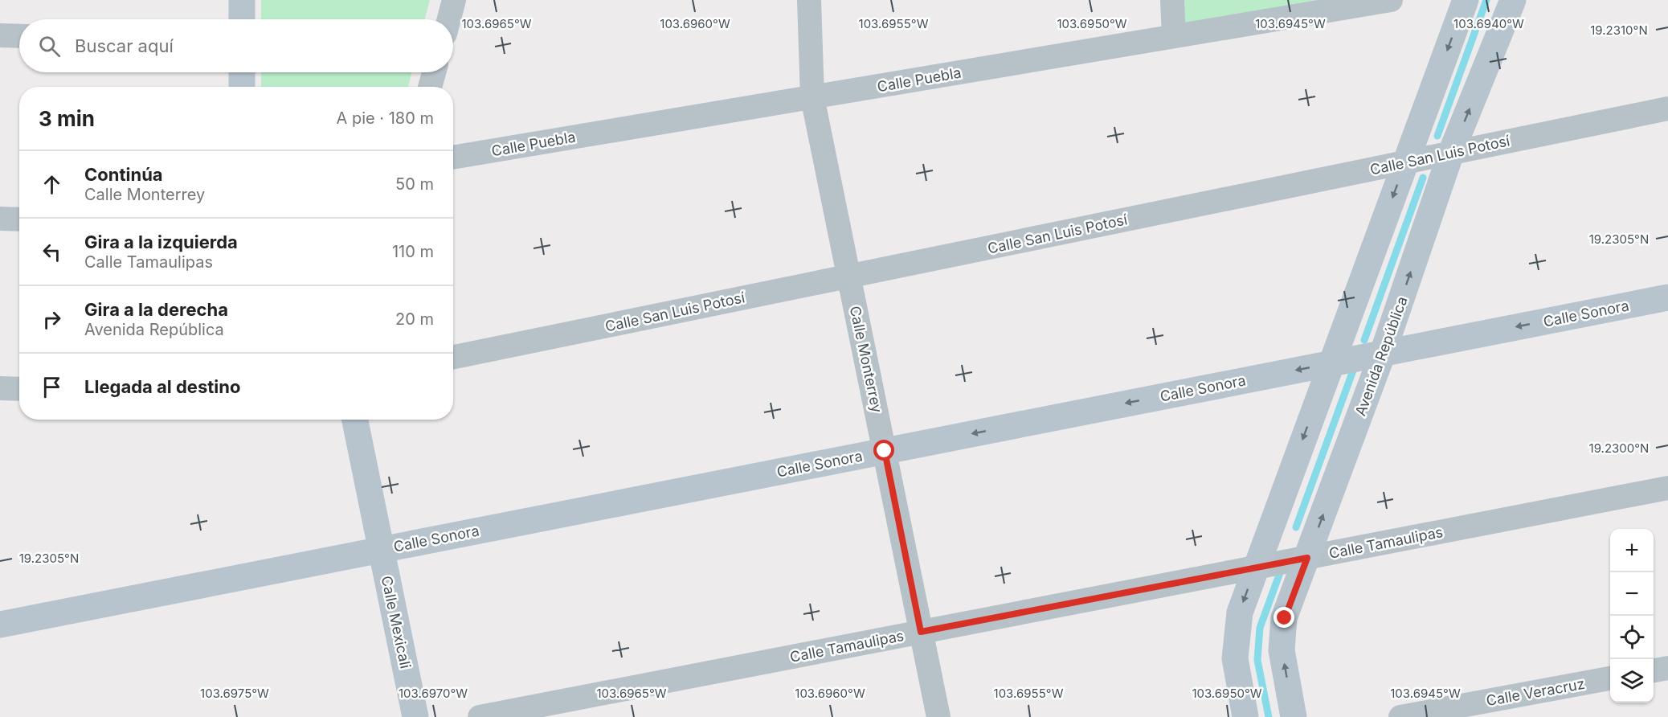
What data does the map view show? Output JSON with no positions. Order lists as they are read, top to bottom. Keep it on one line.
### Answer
{"streets":{"street":["Calle Puebla","Calle San Luis Potosí","Calle Sonora","Avenida República","Calle Monterrey","Calle Tamaulipas","Calle Mexicali","Calle Veracruz"]},"crossings":[["Calle Puebla","Calle Monterrey"],["Calle San Luis Potosí","Avenida República"],["Calle San Luis Potosí","Calle Monterrey"],["Calle Sonora","Avenida República"],["Calle Sonora","Calle Monterrey"],["Calle Sonora","Calle Mexicali"],["Avenida República","Calle Tamaulipas"],["Calle Monterrey","Calle Tamaulipas"]],"one_way":["Calle Sonora"],"page":{"search":"Buscar aquí","heading":["3 min","A pie · 180 m"],"list":[["Continúa","Calle Monterrey","50 m"],["Gira a la izquierda","Calle Tamaulipas","110 m"],["Gira a la derecha","Avenida República","20 m"],"Llegada al destino"],"map_buttons":["+","−"]},"coordinates":["103.6960°W","103.6955°W","103.6950°W","103.6945°W","103.6940°W","103.6965°W","19.2310°N","19.2305°N","19.2300°N","103.6975°W","103.6970°W"]}
